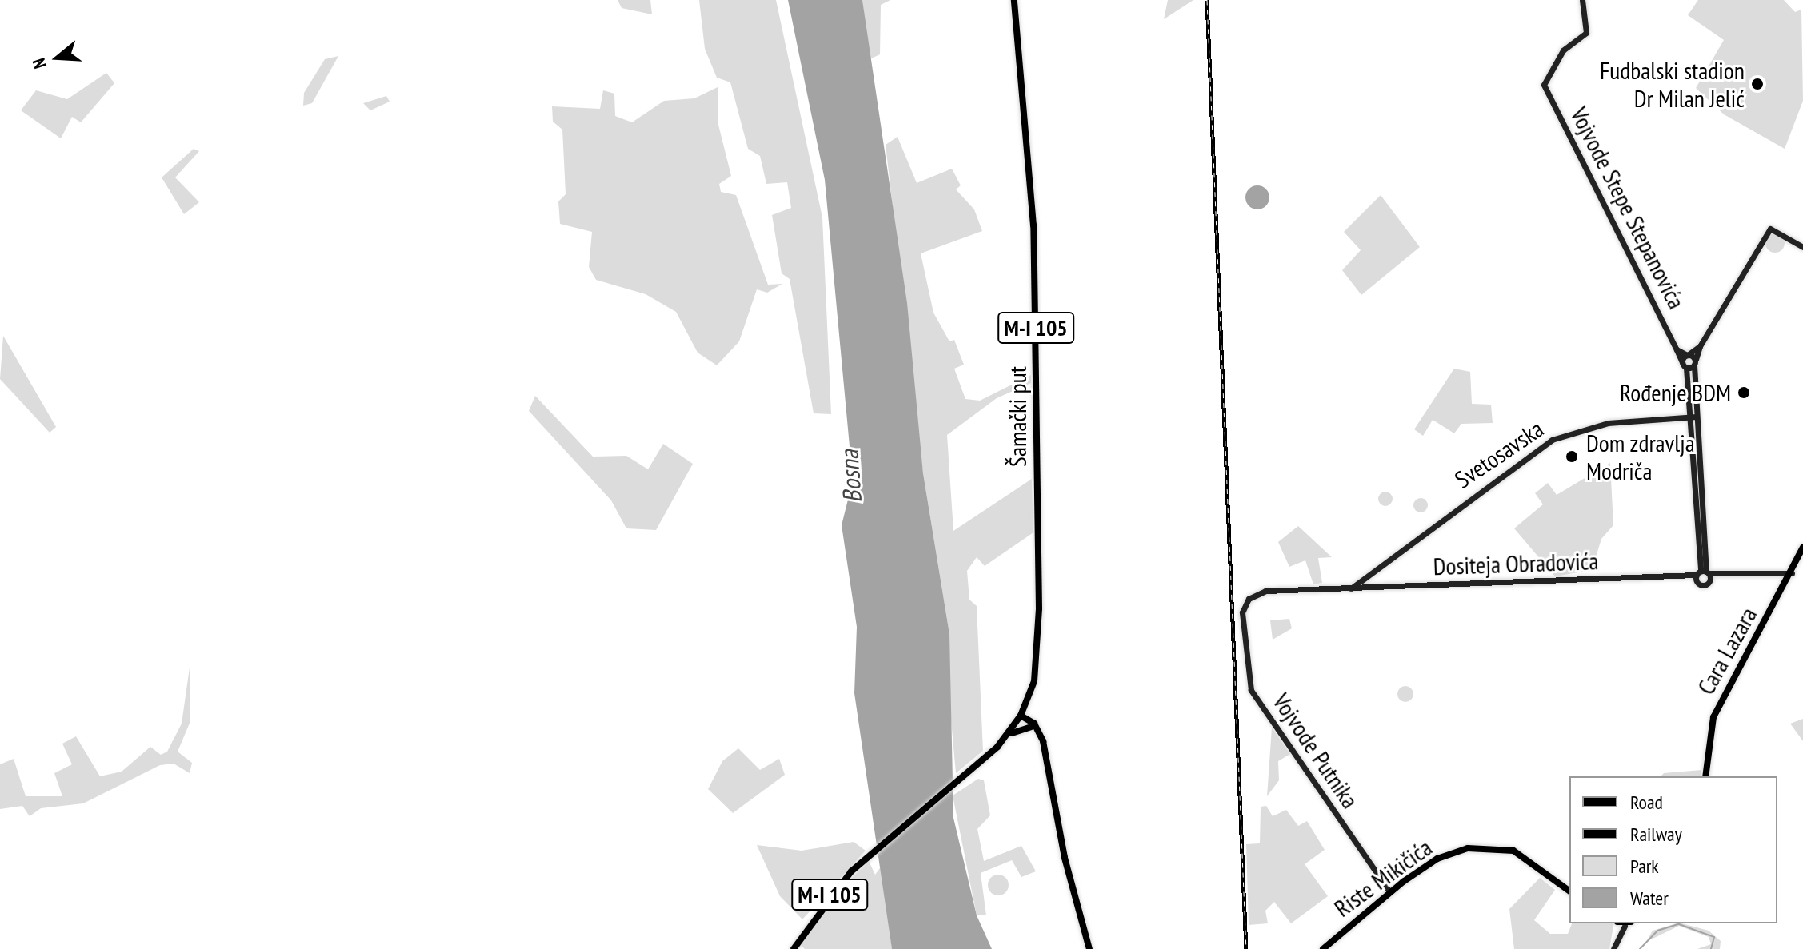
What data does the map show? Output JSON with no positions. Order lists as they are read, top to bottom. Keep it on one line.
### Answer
{"streets":{"main road":["M-I 105","Šamački put","Cara Lazara","Riste Mikičića"],"street":["Vojvode Stepe Stepanovića","Svetosavska","Dositeja Obradovića","Vojvode Putnika"]},"crossings":[["Vojvode Stepe Stepanovića","Svetosavska"],["M-I 105","Šamački put"],["Svetosavska","Dositeja Obradovića"],["Dositeja Obradovića","Cara Lazara"],["Dositeja Obradovića","Vojvode Putnika"],["Vojvode Putnika","Riste Mikičića"]],"water":["Bosna"],"places":["Fudbalski stadion Dr Milan Jelić","Rođenje BDM","Dom zdravlja Modriča"],"legend":["Road","Railway","Park","Water"],"north":"left"}
